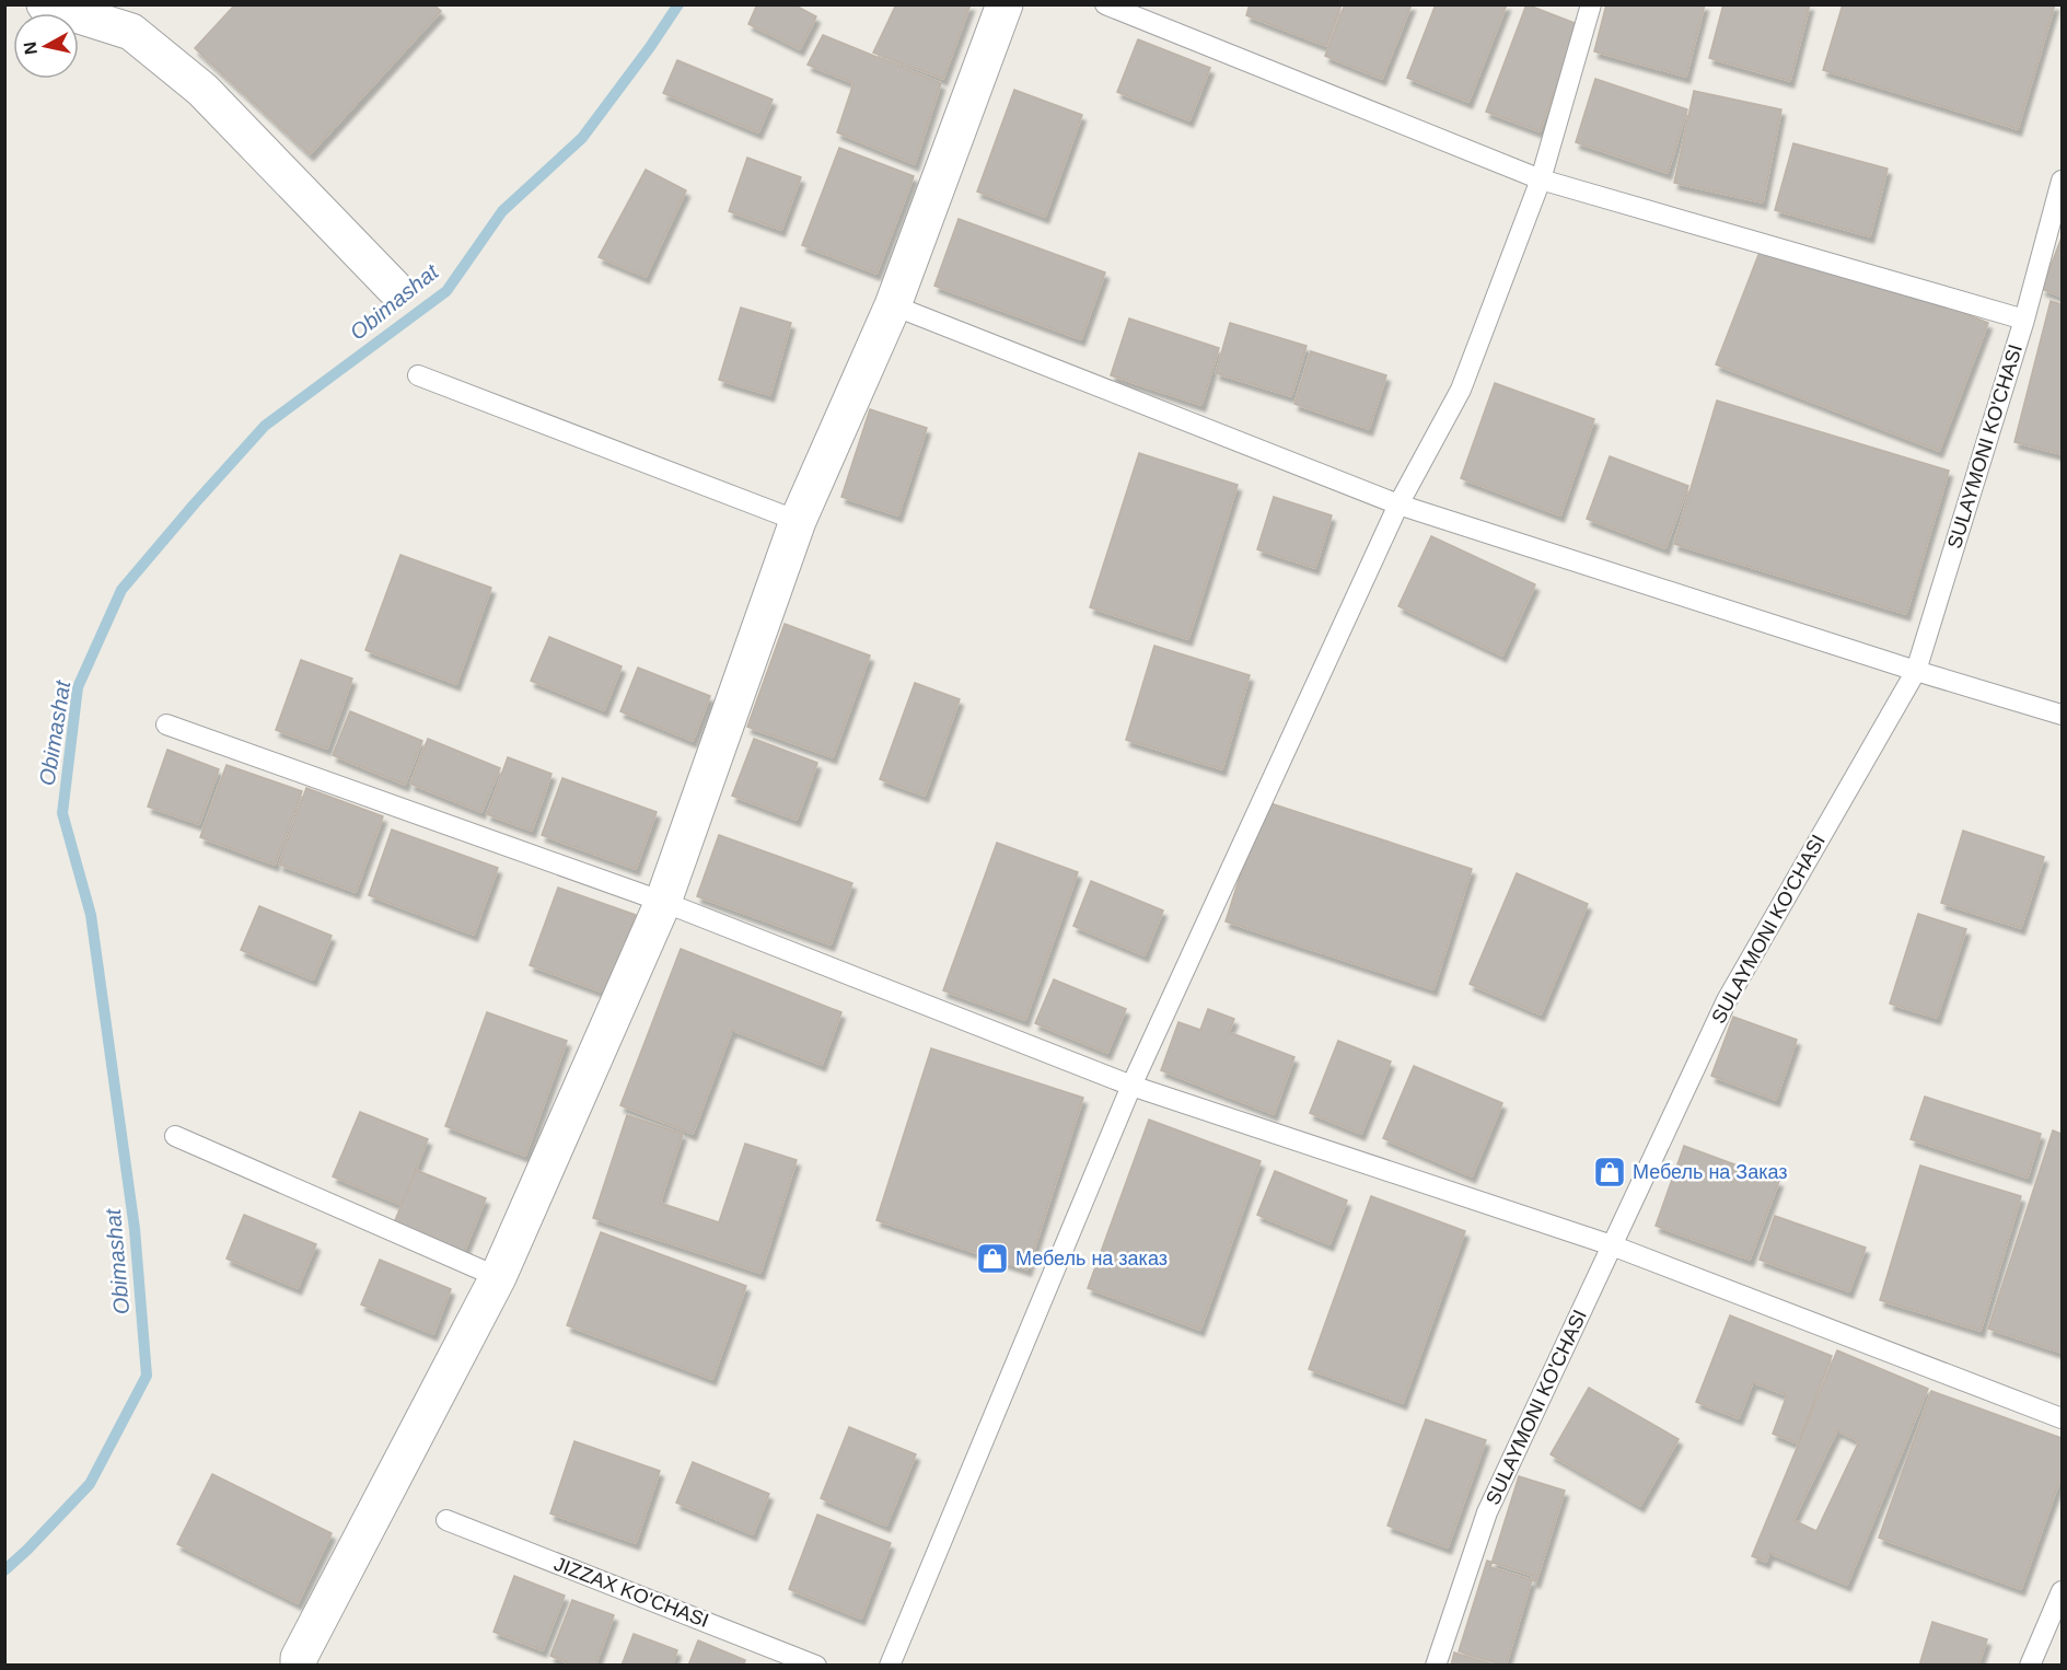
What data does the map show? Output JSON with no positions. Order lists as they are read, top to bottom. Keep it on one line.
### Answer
{"streets":{"lane":["SULAYMONI KO'CHASI","JIZZAX KO'CHASI"]},"water":["Obimashat"],"places":{"shop":["Мебель на Заказ","Мебель на заказ"]},"north":"left"}
